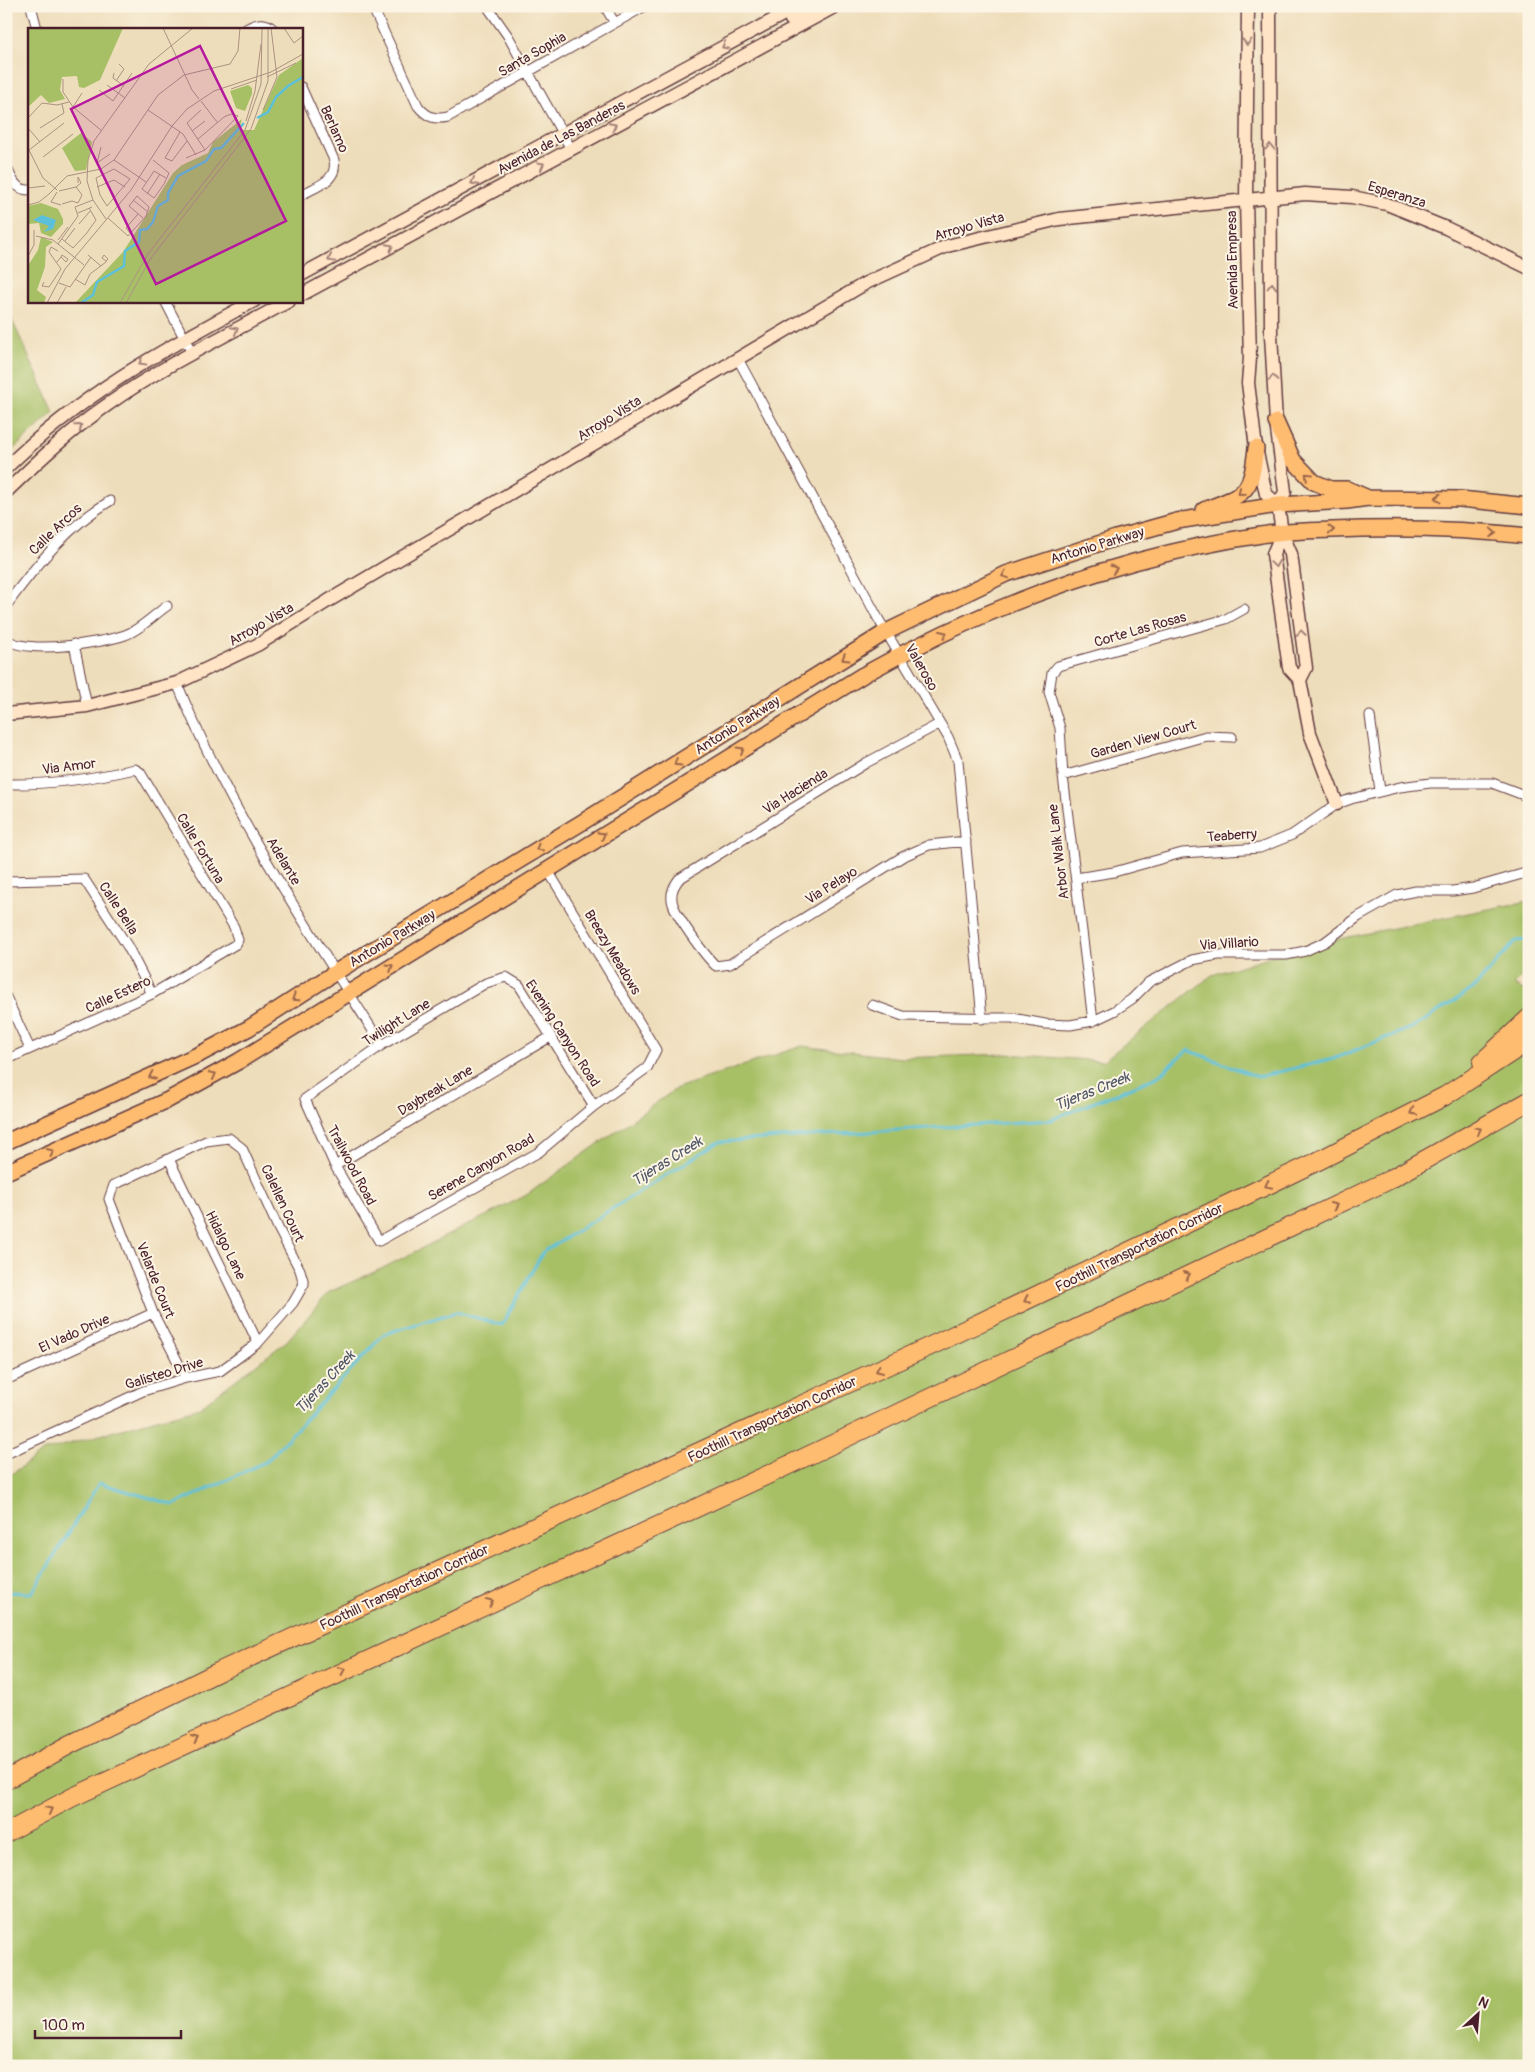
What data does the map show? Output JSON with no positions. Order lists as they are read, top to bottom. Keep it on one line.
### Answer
{"streets":{"highway":["Foothill Transportation Corridor"],"main road":["Avenida de Las Banderas","Esperanza","Arroyo Vista","Avenida Empresa","Antonio Parkway"],"street":["Santa Sophia","Berlamo","Calle Arcos","Corte Las Rosas","Valeroso","Garden View Court","Via Amor","Via Hacienda","Teaberry","Calle Fortuna","Arbor Walk Lane","Adelante","Via Pelayo","Calle Bella","Via Villario","Breezy Meadows","Calle Estero","Twilight Lane","Evening Canyon Road","Daybreak Lane","Trailwood Road","Serene Canyon Road","Calellen Court","Hidalgo Lane","Velarde Court","El Vado Drive","Galisteo Drive"]},"crossings":[["Esperanza","Arroyo Vista"],["Esperanza","Avenida Empresa"],["Arroyo Vista","Avenida Empresa"],["Arroyo Vista","Valeroso"],["Arroyo Vista","Adelante"],["Avenida Empresa","Antonio Parkway"],["Avenida Empresa","Teaberry"],["Antonio Parkway","Valeroso"],["Antonio Parkway","Adelante"],["Antonio Parkway","Breezy Meadows"],["Corte Las Rosas","Arbor Walk Lane"],["Valeroso","Via Hacienda"],["Valeroso","Via Pelayo"],["Valeroso","Via Villario"],["Garden View Court","Arbor Walk Lane"],["Via Amor","Calle Fortuna"],["Via Hacienda","Via Pelayo"],["Teaberry","Arbor Walk Lane"],["Calle Fortuna","Calle Estero"],["Arbor Walk Lane","Via Villario"],["Adelante","Twilight Lane"],["Calle Bella","Calle Estero"],["Breezy Meadows","Serene Canyon Road"],["Twilight Lane","Evening Canyon Road"],["Twilight Lane","Trailwood Road"],["Evening Canyon Road","Daybreak Lane"],["Evening Canyon Road","Serene Canyon Road"],["Daybreak Lane","Trailwood Road"],["Trailwood Road","Serene Canyon Road"],["Calellen Court","Hidalgo Lane"],["Calellen Court","Velarde Court"],["Calellen Court","Galisteo Drive"],["Hidalgo Lane","Velarde Court"],["Hidalgo Lane","Galisteo Drive"],["Velarde Court","El Vado Drive"],["Velarde Court","Galisteo Drive"]],"water":["Tijeras Creek"],"scale_bar":"100 m","north":"top right"}
